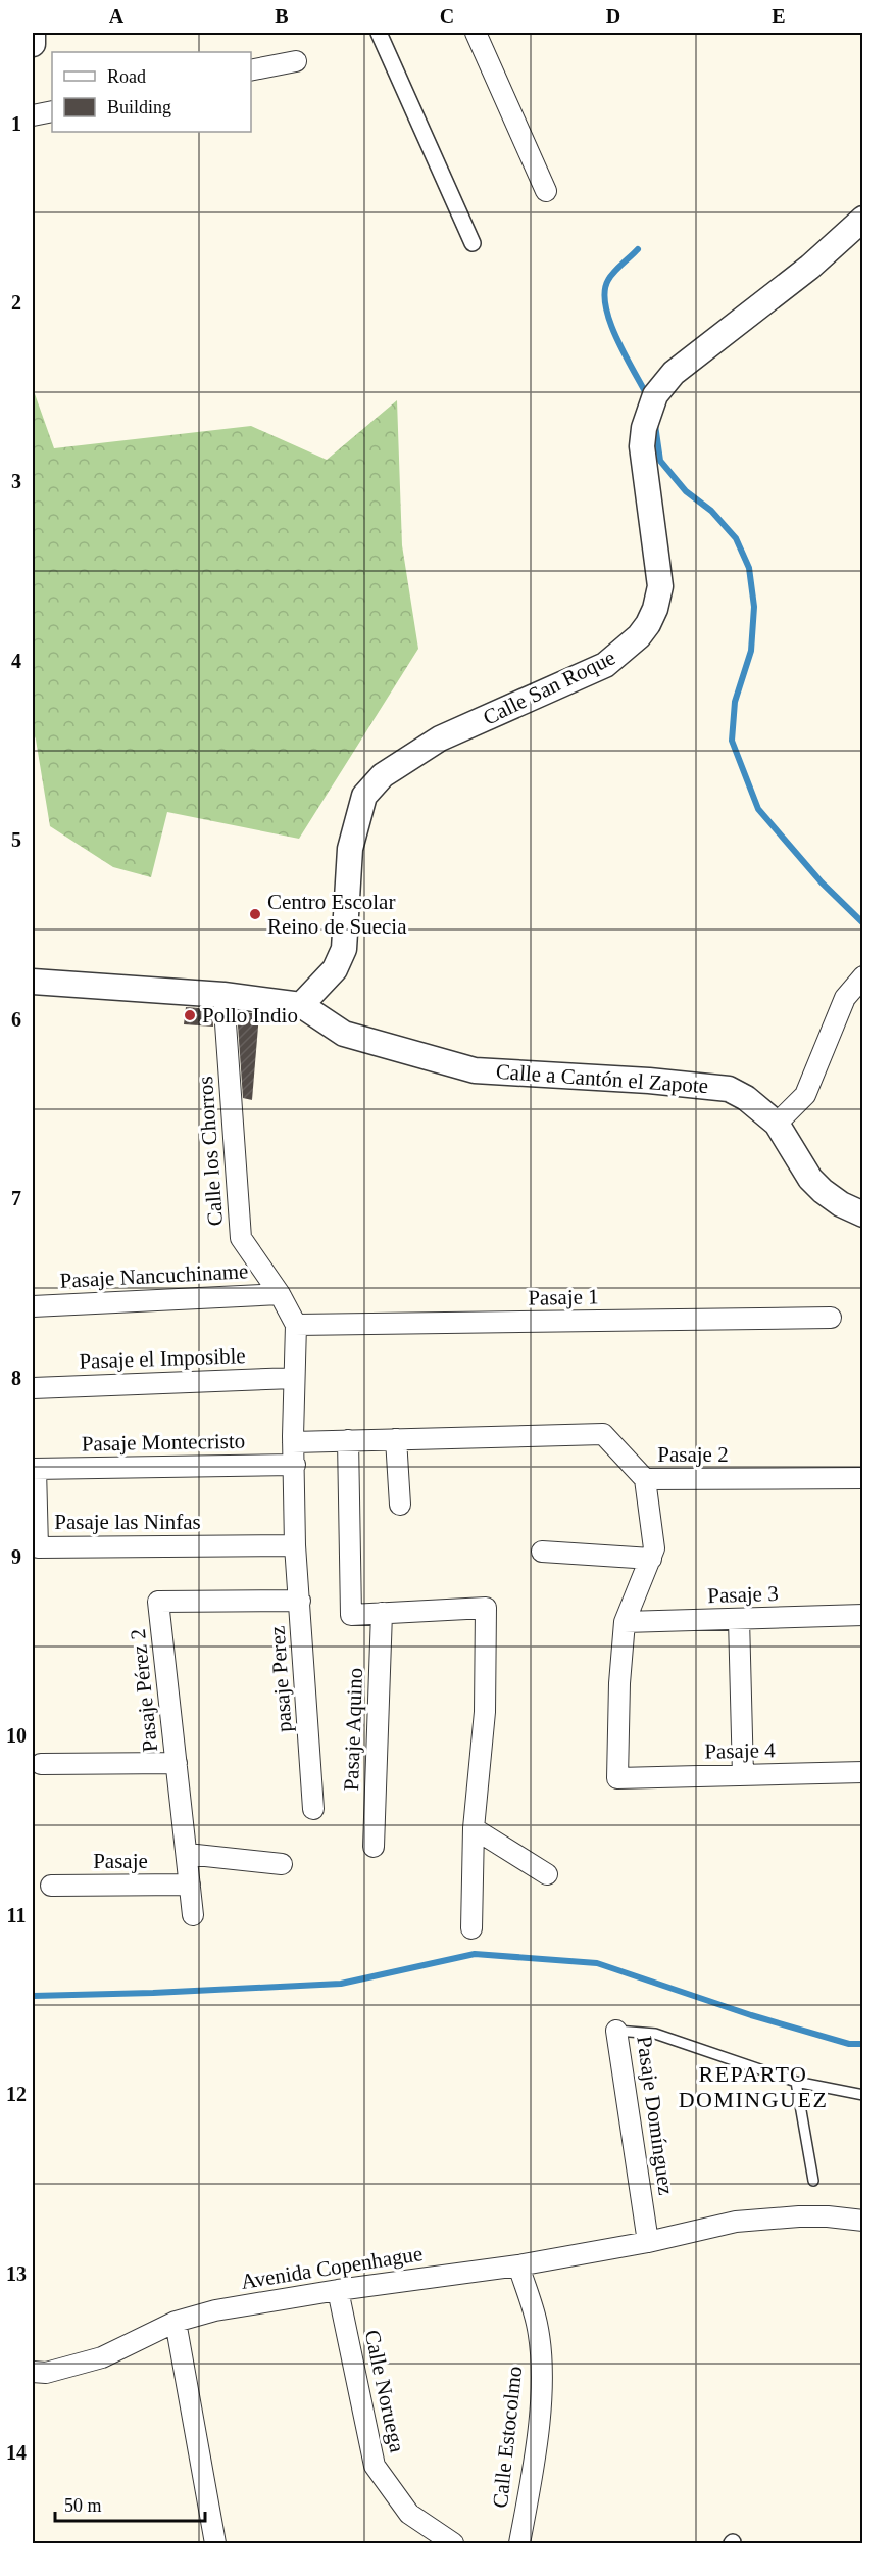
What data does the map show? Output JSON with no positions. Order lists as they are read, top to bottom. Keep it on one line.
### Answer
{"streets":{"street":["Calle San Roque","Calle a Cantón el Zapote","Calle los Chorros","Pasaje Nancuchiname","Pasaje 1","Pasaje el Imposible","Pasaje Montecristo","Pasaje 2","Pasaje las Ninfas","Pasaje 3","pasaje Perez","Pasaje Pérez 2","Pasaje Aquino","Pasaje 4","Pasaje","Pasaje Domínguez","Avenida Copenhague","Calle Noruega","Calle Estocolmo"]},"crossings":[["Calle San Roque","Calle a Cantón el Zapote"],["Calle los Chorros","Pasaje Nancuchiname"],["Calle los Chorros","Pasaje 1"],["Pasaje Montecristo","Pasaje las Ninfas"],["Pasaje las Ninfas","pasaje Perez"],["Pasaje 3","Pasaje 4"],["pasaje Perez","Pasaje Pérez 2"],["Pasaje Pérez 2","Pasaje"],["Pasaje Domínguez","Avenida Copenhague"],["Avenida Copenhague","Calle Noruega"],["Avenida Copenhague","Calle Estocolmo"]],"districts":["REPARTO DOMINGUEZ"],"places":["Centro Escolar Reino de Suecia","Pollo Indio"],"legend":["Road","Building"],"scale_bar":"50 m","grid":{"columns":["A","B","C","D","E"],"rows":["1","2","3","4","5","6","7","8","9","10","11","12","13","14"]}}
